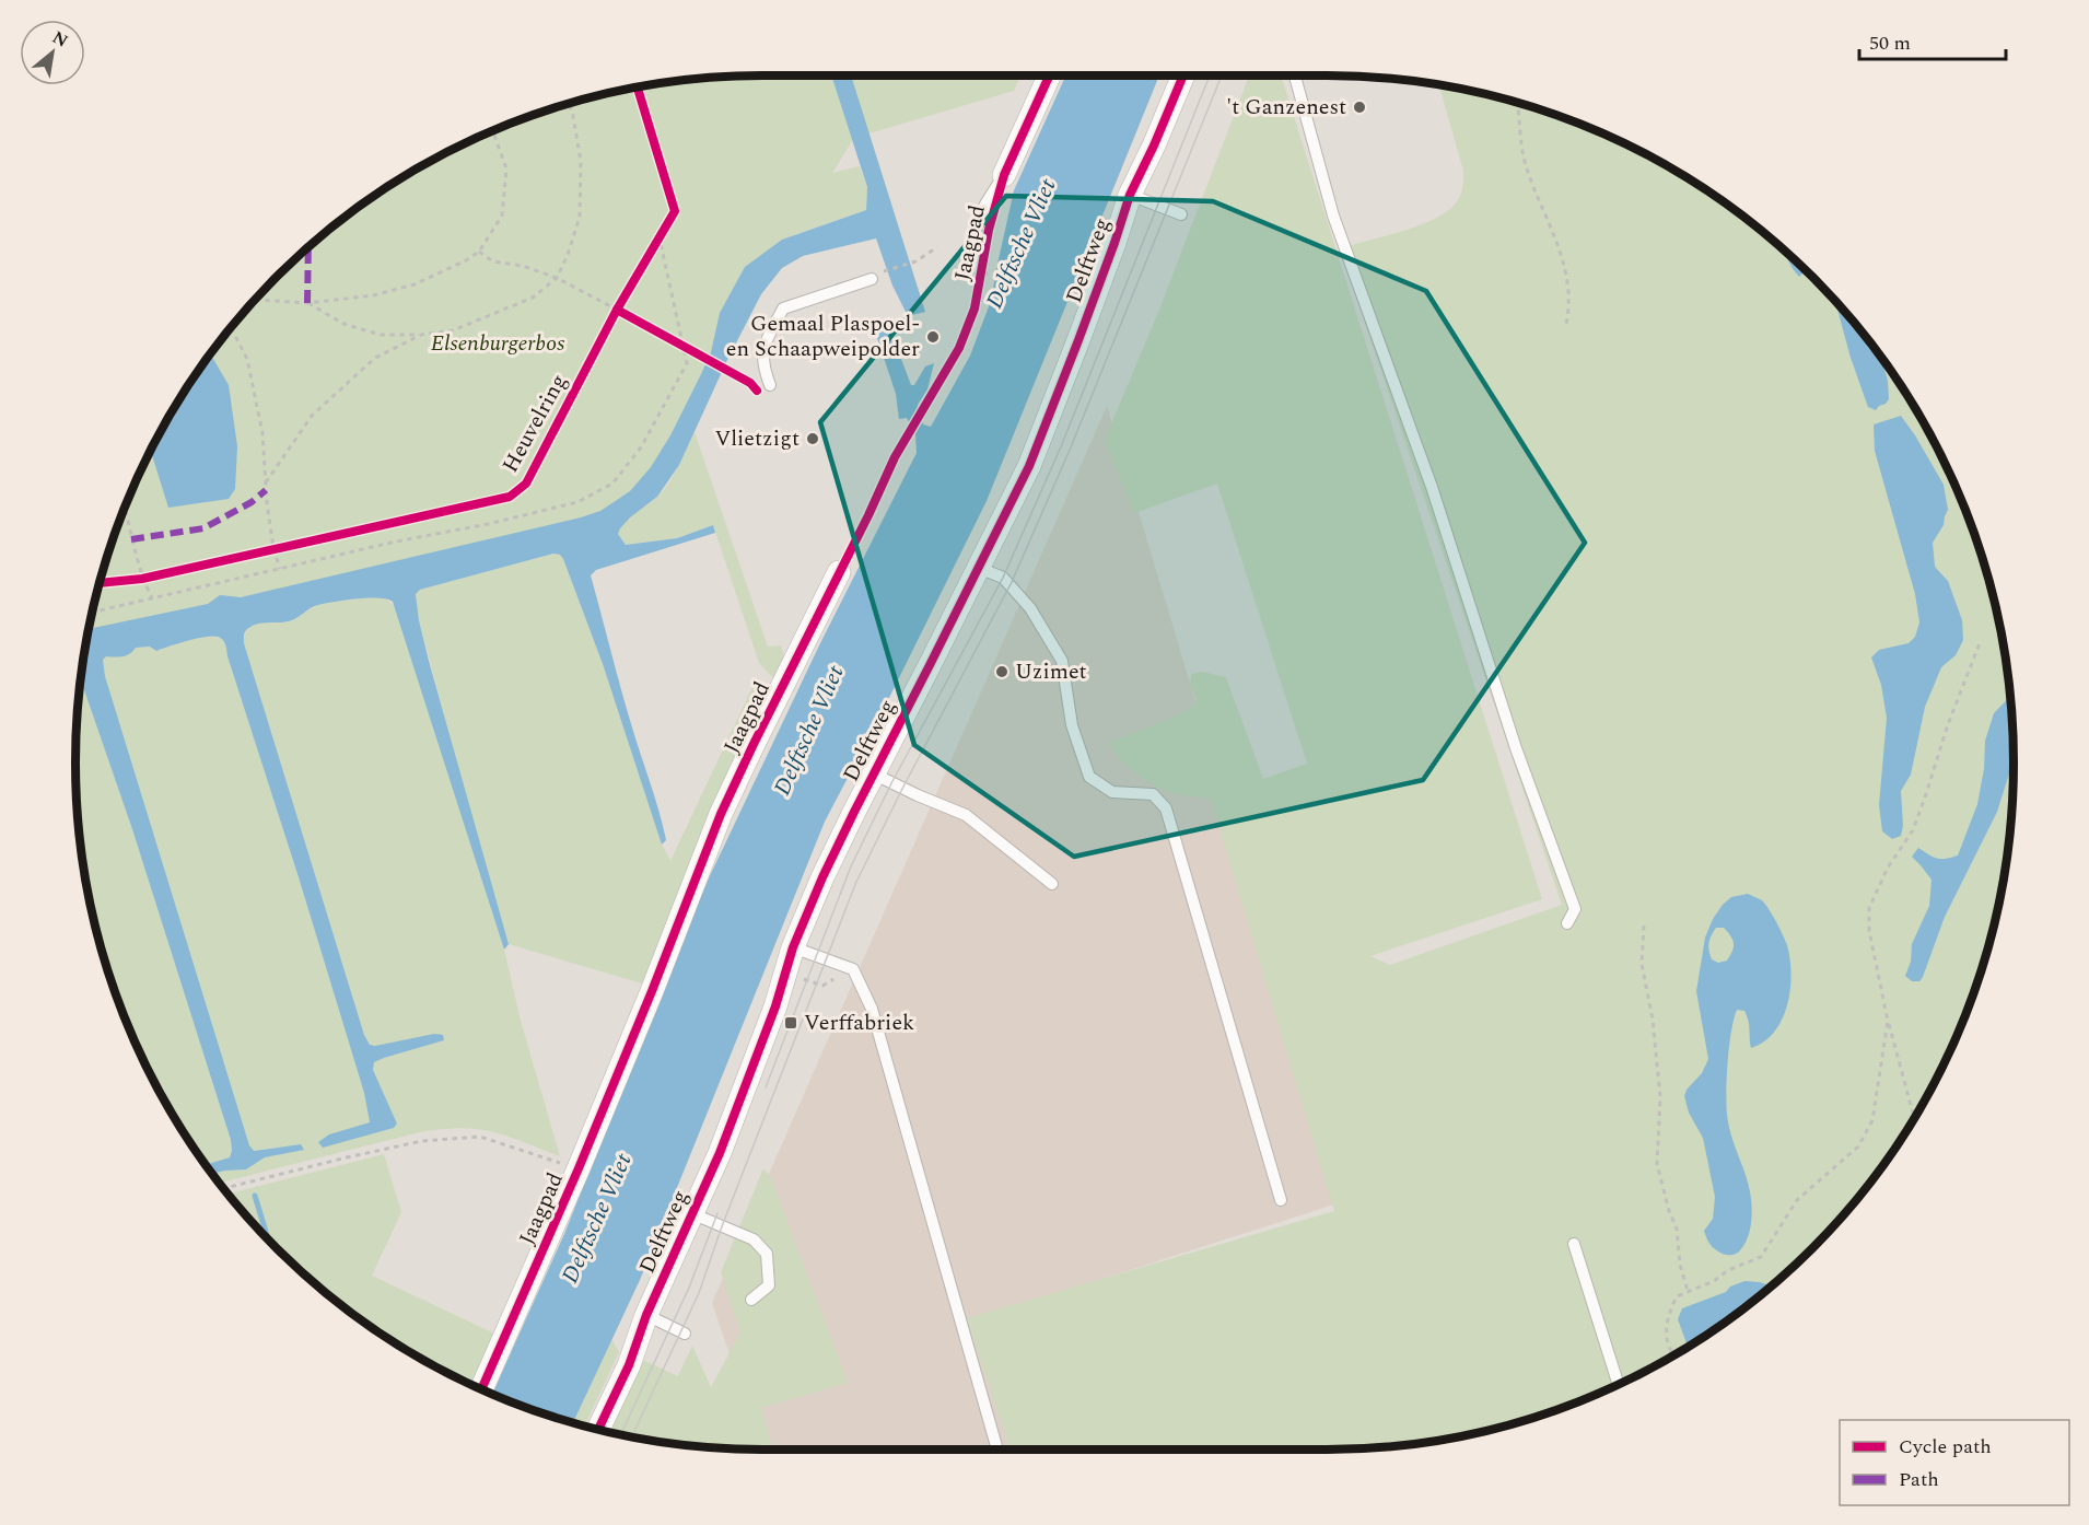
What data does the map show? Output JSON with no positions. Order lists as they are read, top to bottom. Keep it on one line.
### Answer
{"streets":{"street":["Jaagpad","Delftweg"],"cycle path":["Heuvelring"]},"water":["Delftsche Vliet"],"parks":["Elsenburgerbos"],"places":{"other":["'t Ganzenest","Gemaal Plaspoel- en Schaapweipolder","Vlietzigt","Uzimet"],"transit":["Verffabriek"]},"legend":["Cycle path","Path"],"scale_bar":"50 m","north":"top right"}
